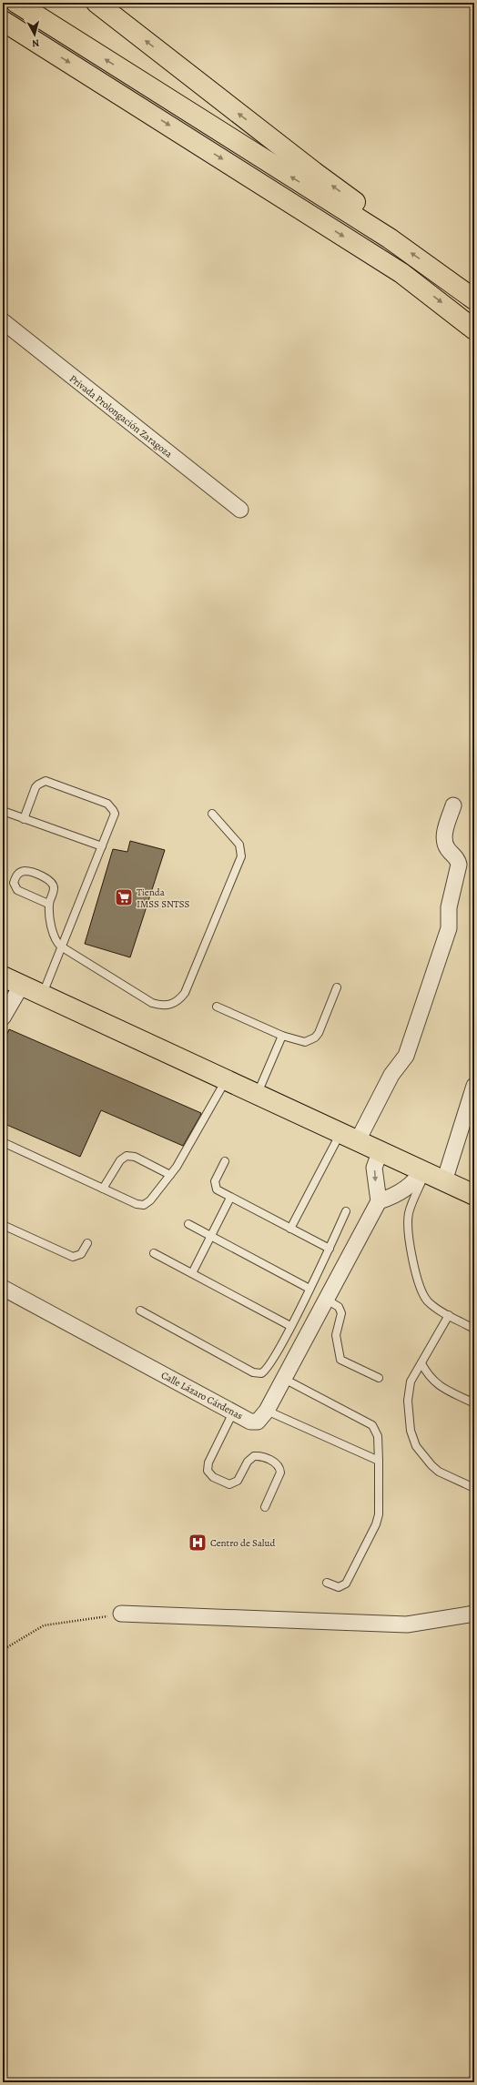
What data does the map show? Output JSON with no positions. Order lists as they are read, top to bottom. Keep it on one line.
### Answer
{"streets":{"street":["Privada Prolongación Zaragoza","Calle Lázaro Cárdenas"]},"places":{"supermarket":["Tienda IMSS SNTSS"],"hospital":["Centro de Salud"]},"north":"bottom"}
